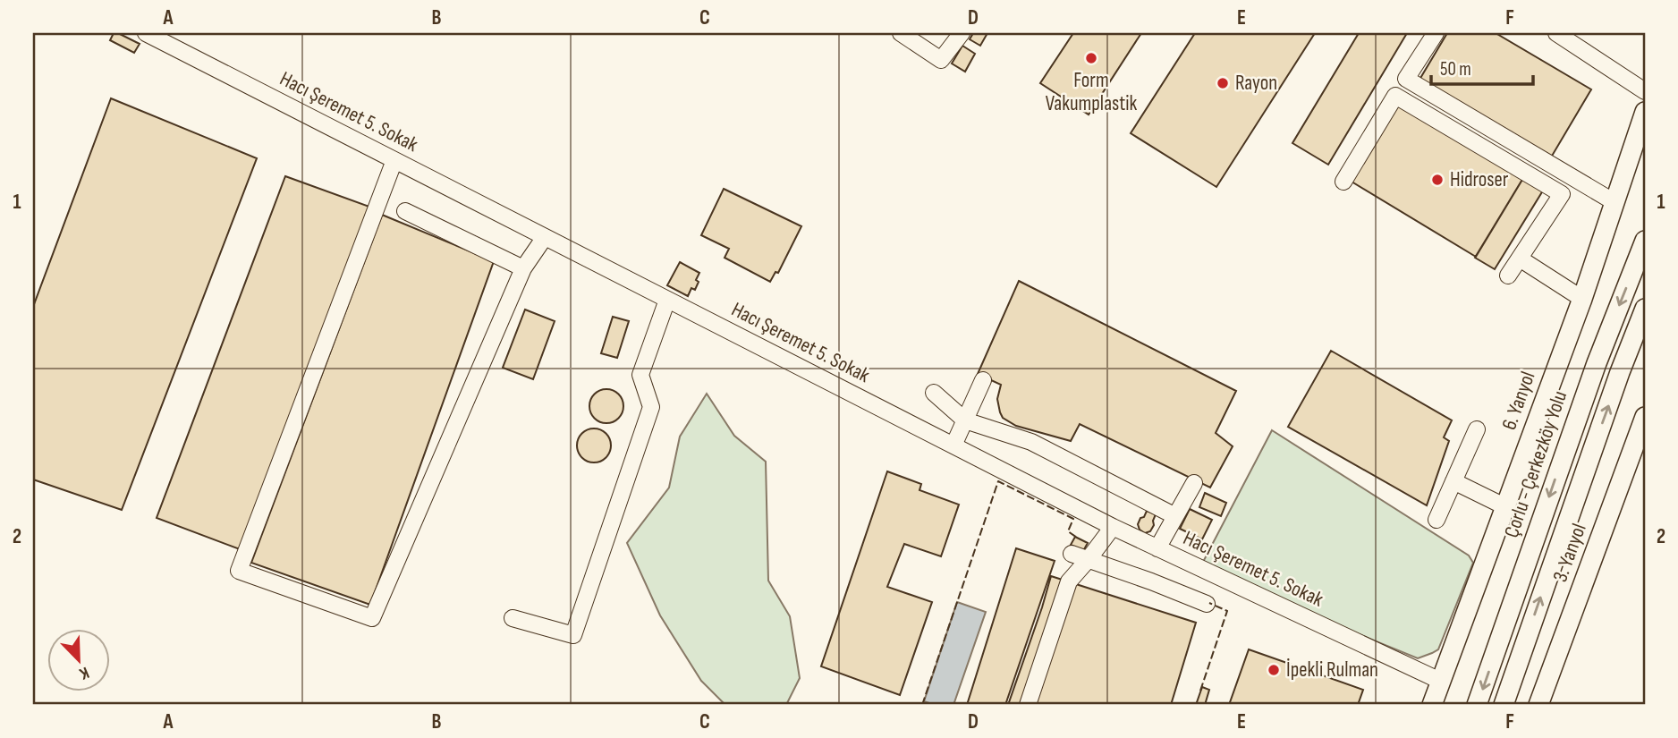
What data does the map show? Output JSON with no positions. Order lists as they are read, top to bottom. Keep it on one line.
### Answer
{"streets":{"main road":["6. Yanyol","Çorlu - Çerkezköy Yolu","3. Yanyol"],"street":["Hacı Şeremet 5. Sokak"]},"crossings":[["Hacı Şeremet 5. Sokak","6. Yanyol"]],"places":["Form Vakumplastik","Rayon","Hidroser","İpekli Rulman"],"scale_bar":"50 m","north":"bottom right","grid":{"columns":["A","B","C","D","E","F"],"rows":["1","2"]}}
